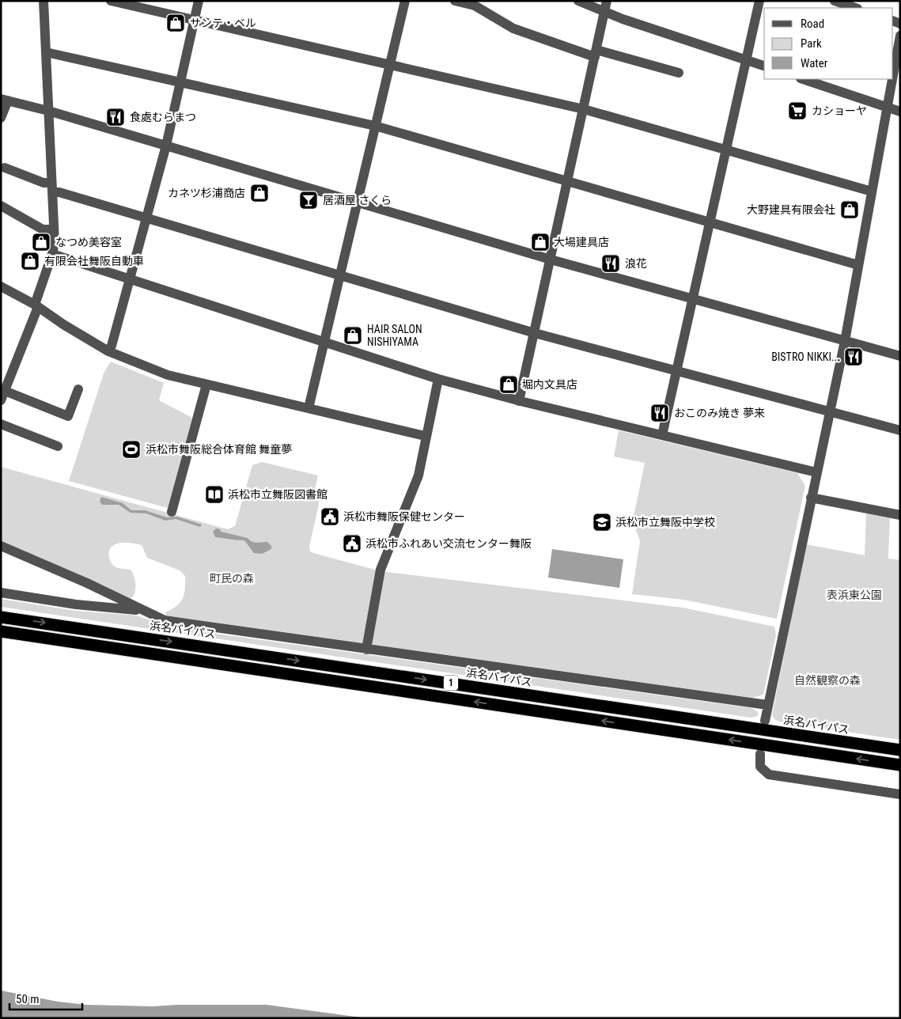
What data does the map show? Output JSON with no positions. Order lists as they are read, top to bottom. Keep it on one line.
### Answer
{"streets":{"highway":["浜名バイパス","1"]},"parks":["町民の森","表浜東公園","自然観察の森"],"places":{"shop":["サンテ・ベル","カネツ杉浦商店","大野建具有限会社","なつめ美容室","大場建具店","有限会社舞阪自動車","HAIR SALON NISHIYAMA","堀内文具店"],"supermarket":["カショーヤ"],"restaurant":["食處むらまつ","浪花","BISTRO NIKKI...","おこのみ焼き 夢来"],"bar":["居酒屋 さくら"],"sports":["浜松市舞阪総合体育館 舞童夢"],"library":["浜松市立舞阪図書館"],"public building":["浜松市舞阪保健センター","浜松市ふれあい交流センター舞阪"],"school or university":["浜松市立舞阪中学校"]},"legend":["Road","Park","Water"],"scale_bar":"50 m"}
